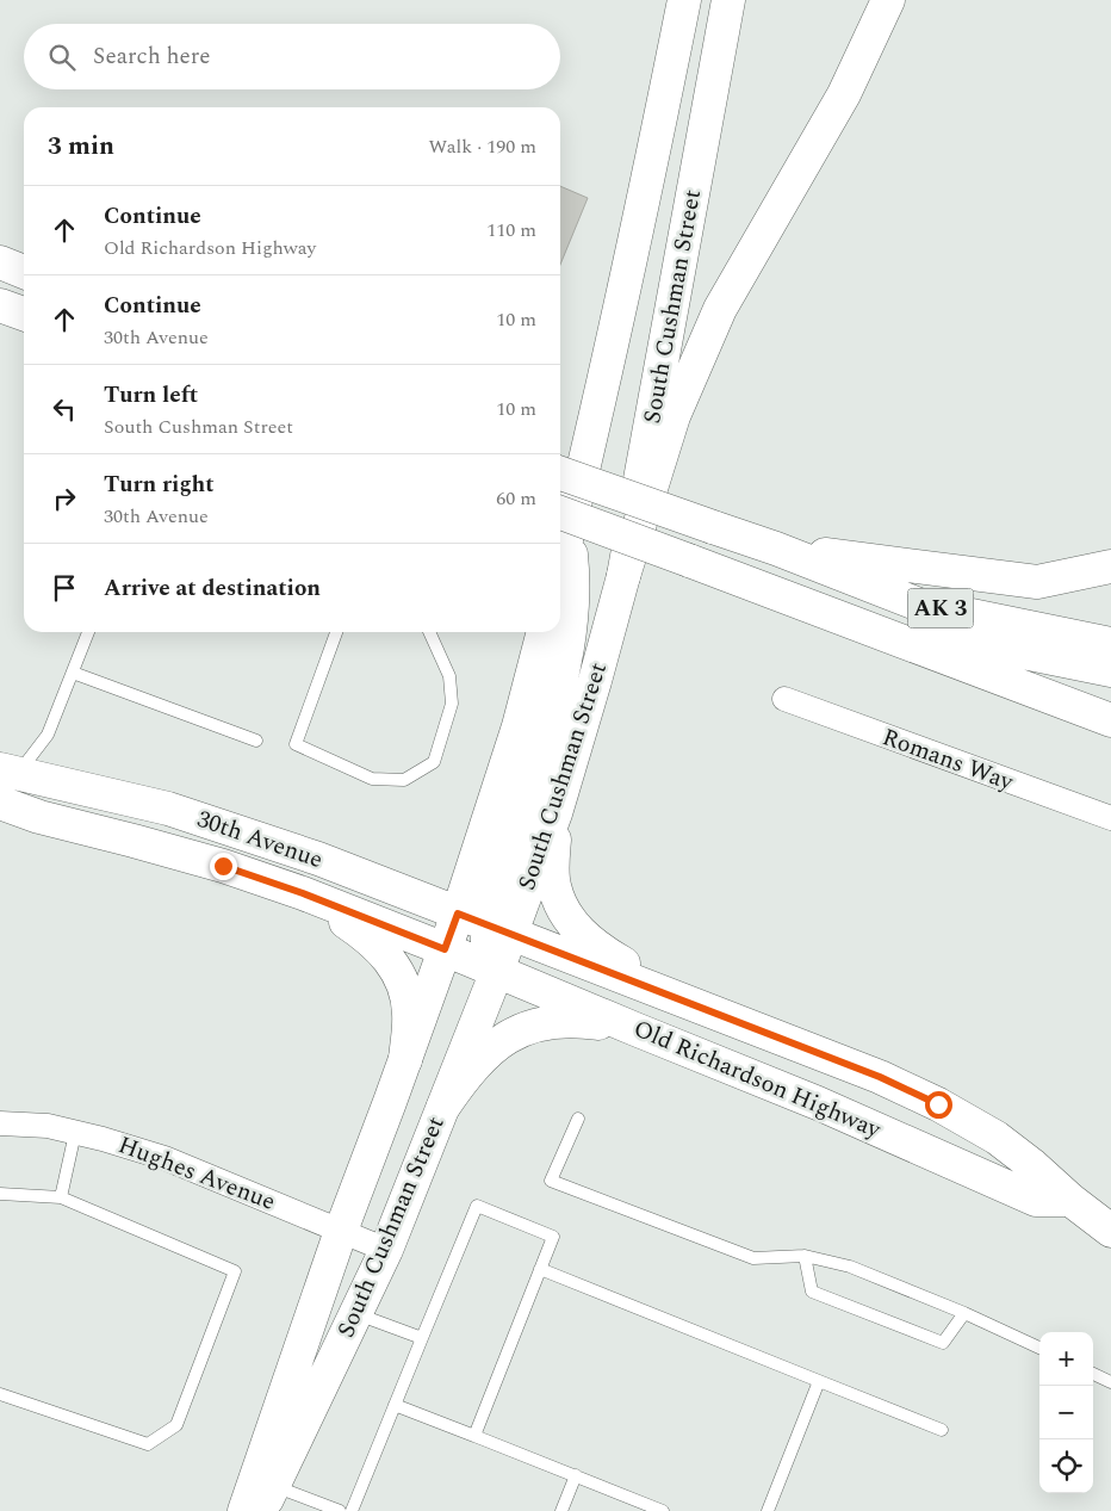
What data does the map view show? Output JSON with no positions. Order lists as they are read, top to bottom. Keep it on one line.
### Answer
{"streets":{"main road":["South Cushman Street","AK 3","30th Avenue","Old Richardson Highway"],"street":["Romans Way","Hughes Avenue"]},"crossings":[["South Cushman Street","AK 3"],["South Cushman Street","30th Avenue"],["South Cushman Street","Old Richardson Highway"],["South Cushman Street","Hughes Avenue"],["30th Avenue","Old Richardson Highway"]],"page":{"search":"Search here","heading":["3 min","Walk · 190 m"],"list":[["Continue","Old Richardson Highway","110 m"],["Continue","30th Avenue","10 m"],["Turn left","South Cushman Street","10 m"],["Turn right","30th Avenue","60 m"],"Arrive at destination"],"map_buttons":["+","−"]}}
